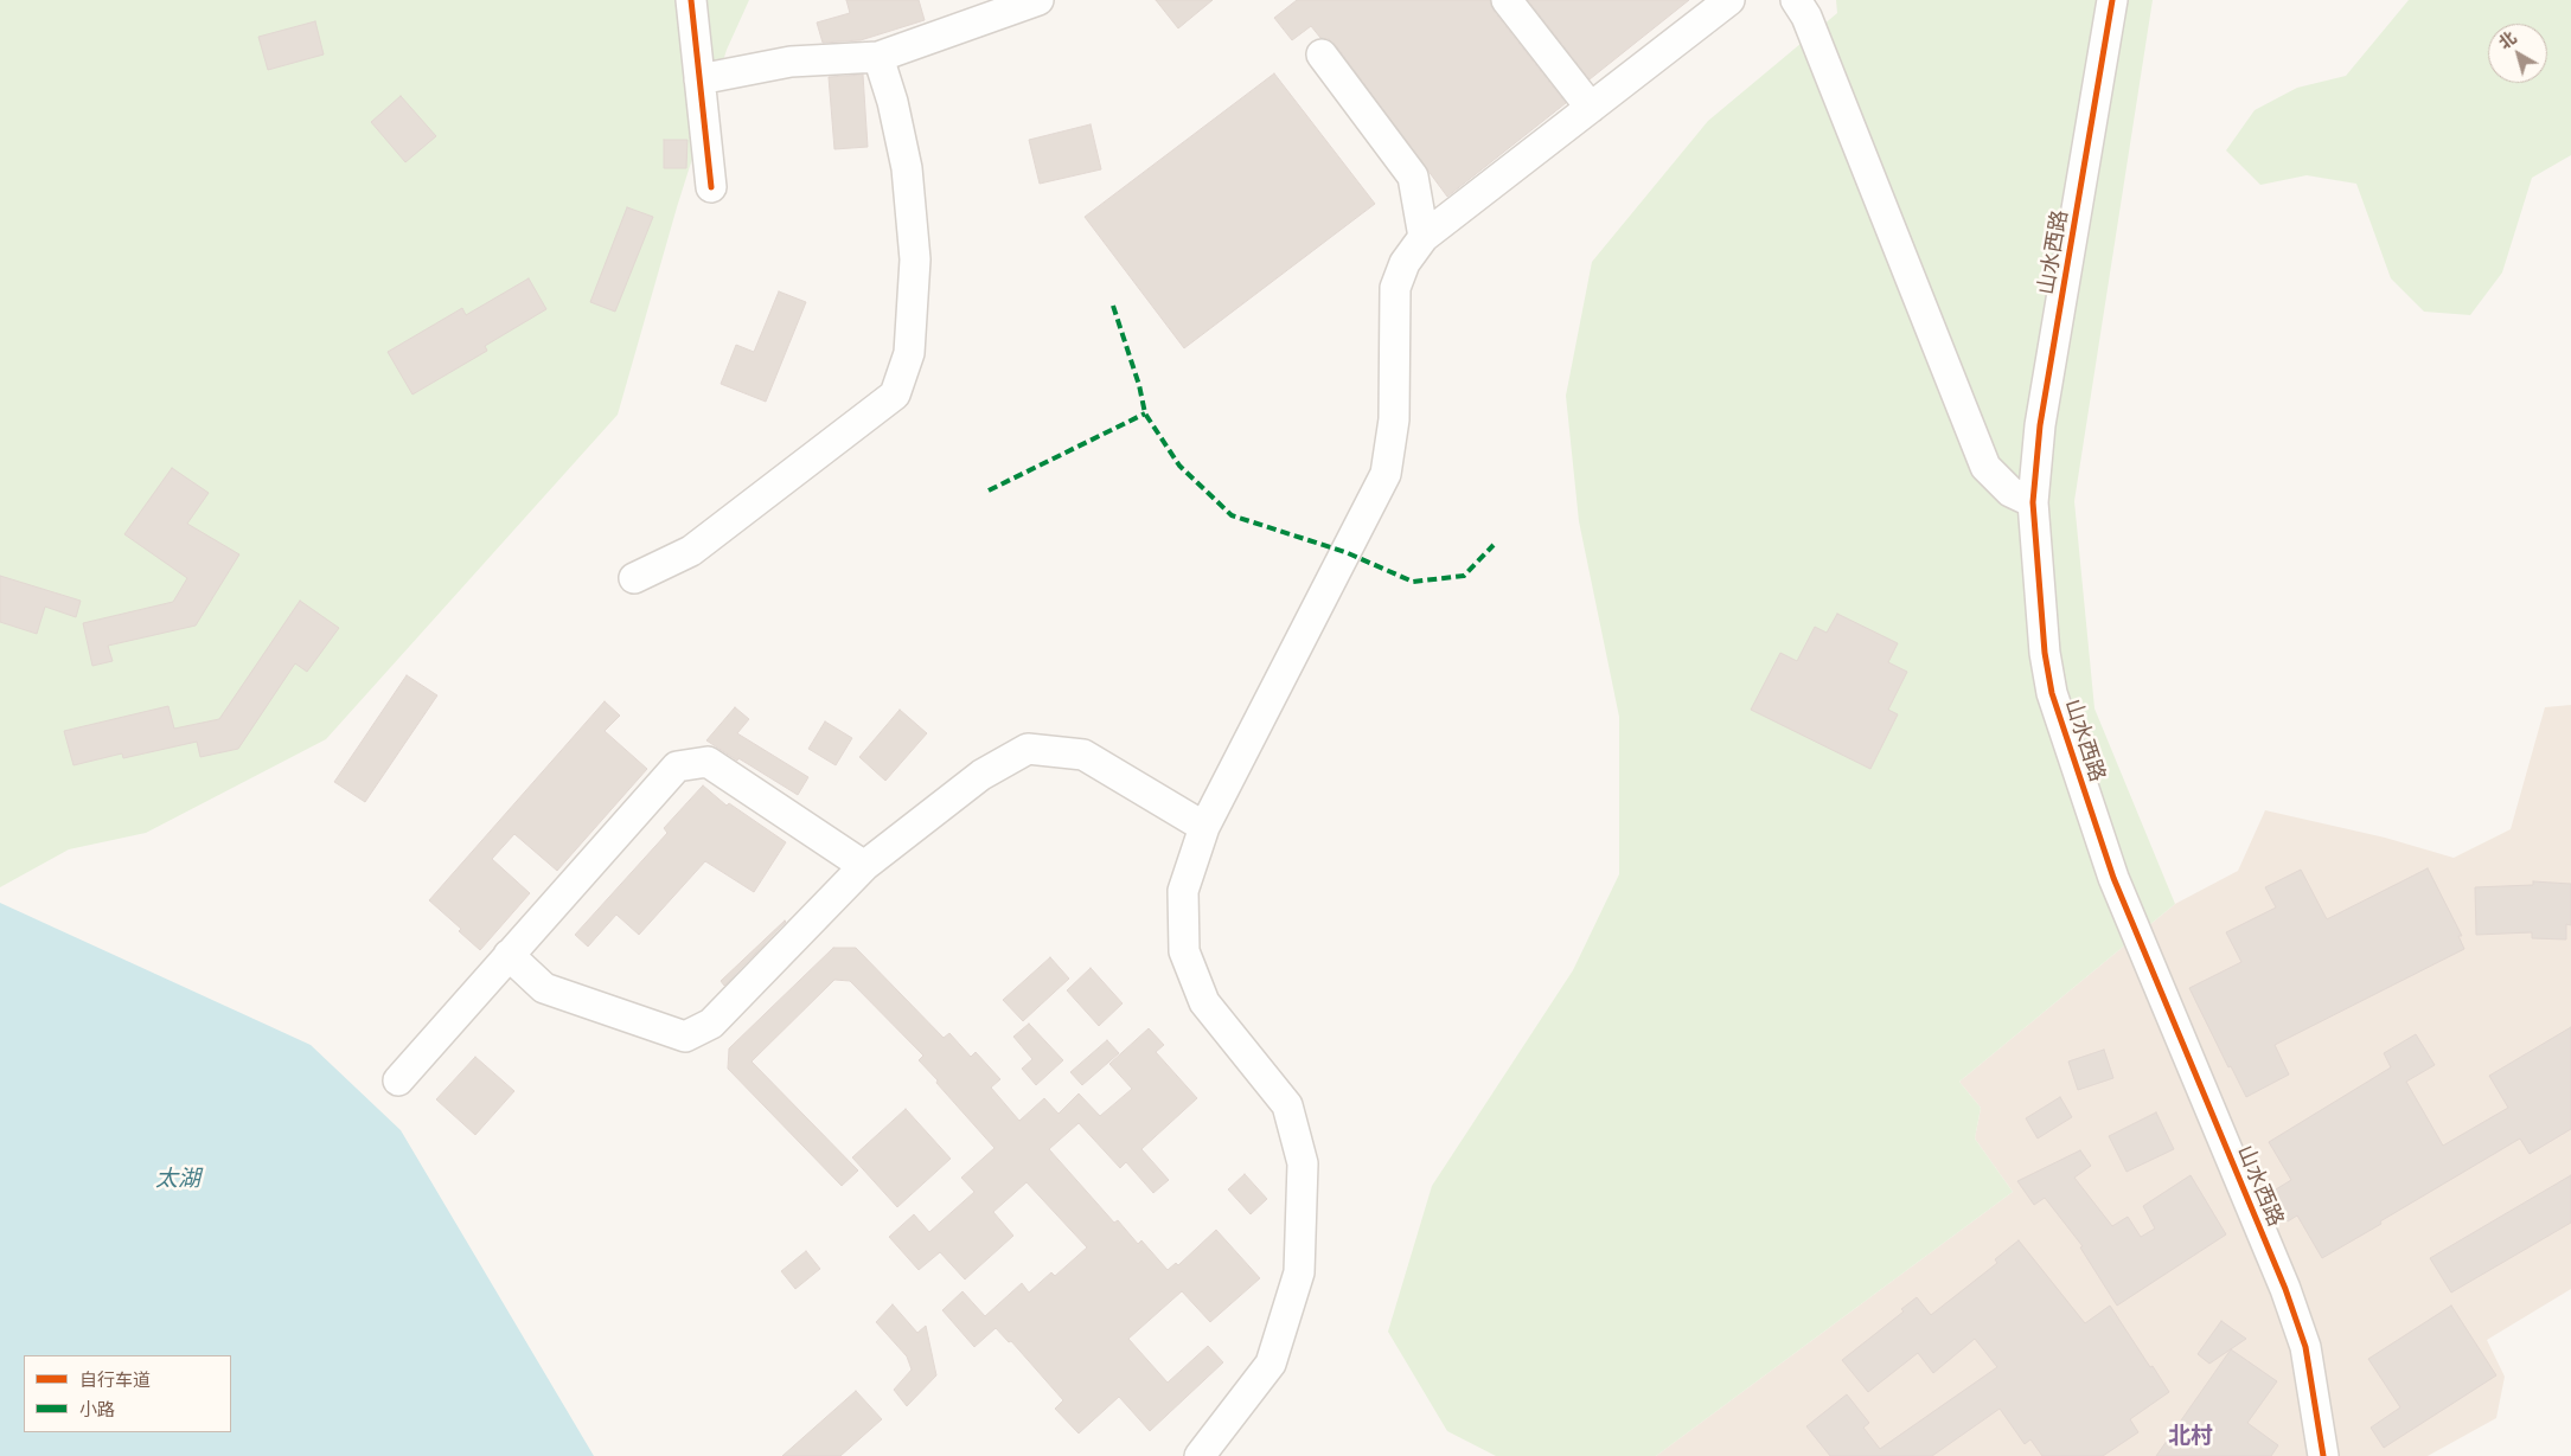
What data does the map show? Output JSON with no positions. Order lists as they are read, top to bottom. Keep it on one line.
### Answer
{"streets":{"street":["山水西路"]},"districts":["北村"],"water":["太湖"],"legend":["自行车道","小路"],"north":"top left"}
